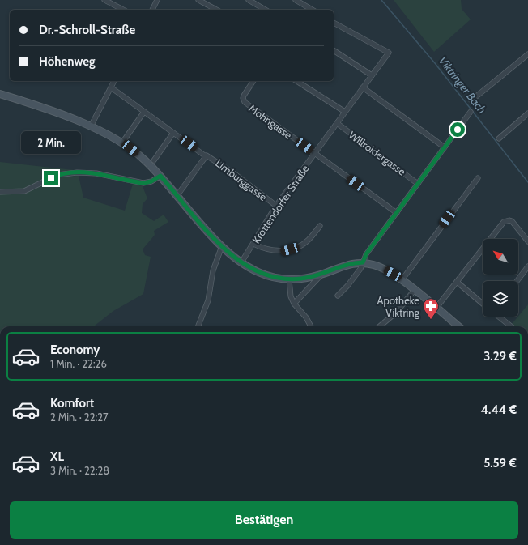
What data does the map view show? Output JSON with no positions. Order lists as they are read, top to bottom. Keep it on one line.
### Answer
{"streets":{"street":["Mohngasse","Willroidergasse","Limburggasse","Krottendorfer Straße"]},"crossings":[["Mohngasse","Krottendorfer Straße"],["Willroidergasse","Krottendorfer Straße"],["Limburggasse","Krottendorfer Straße"]],"water":["Viktringer Bach"],"places":{"pharmacy":["Apotheke Viktring"]},"north":"top left","page":{"banner":["Dr.-Schroll-Straße","Höhenweg"],"bubble":"2 Min.","list":[{"name":"Economy","note":"1 Min. · 22:26","value":"3.29 €"},{"name":"Komfort","note":"2 Min. · 22:27","value":"4.44 €"},{"name":"XL","note":"3 Min. · 22:28","value":"5.59 €"}],"buttons":"Bestätigen"}}
